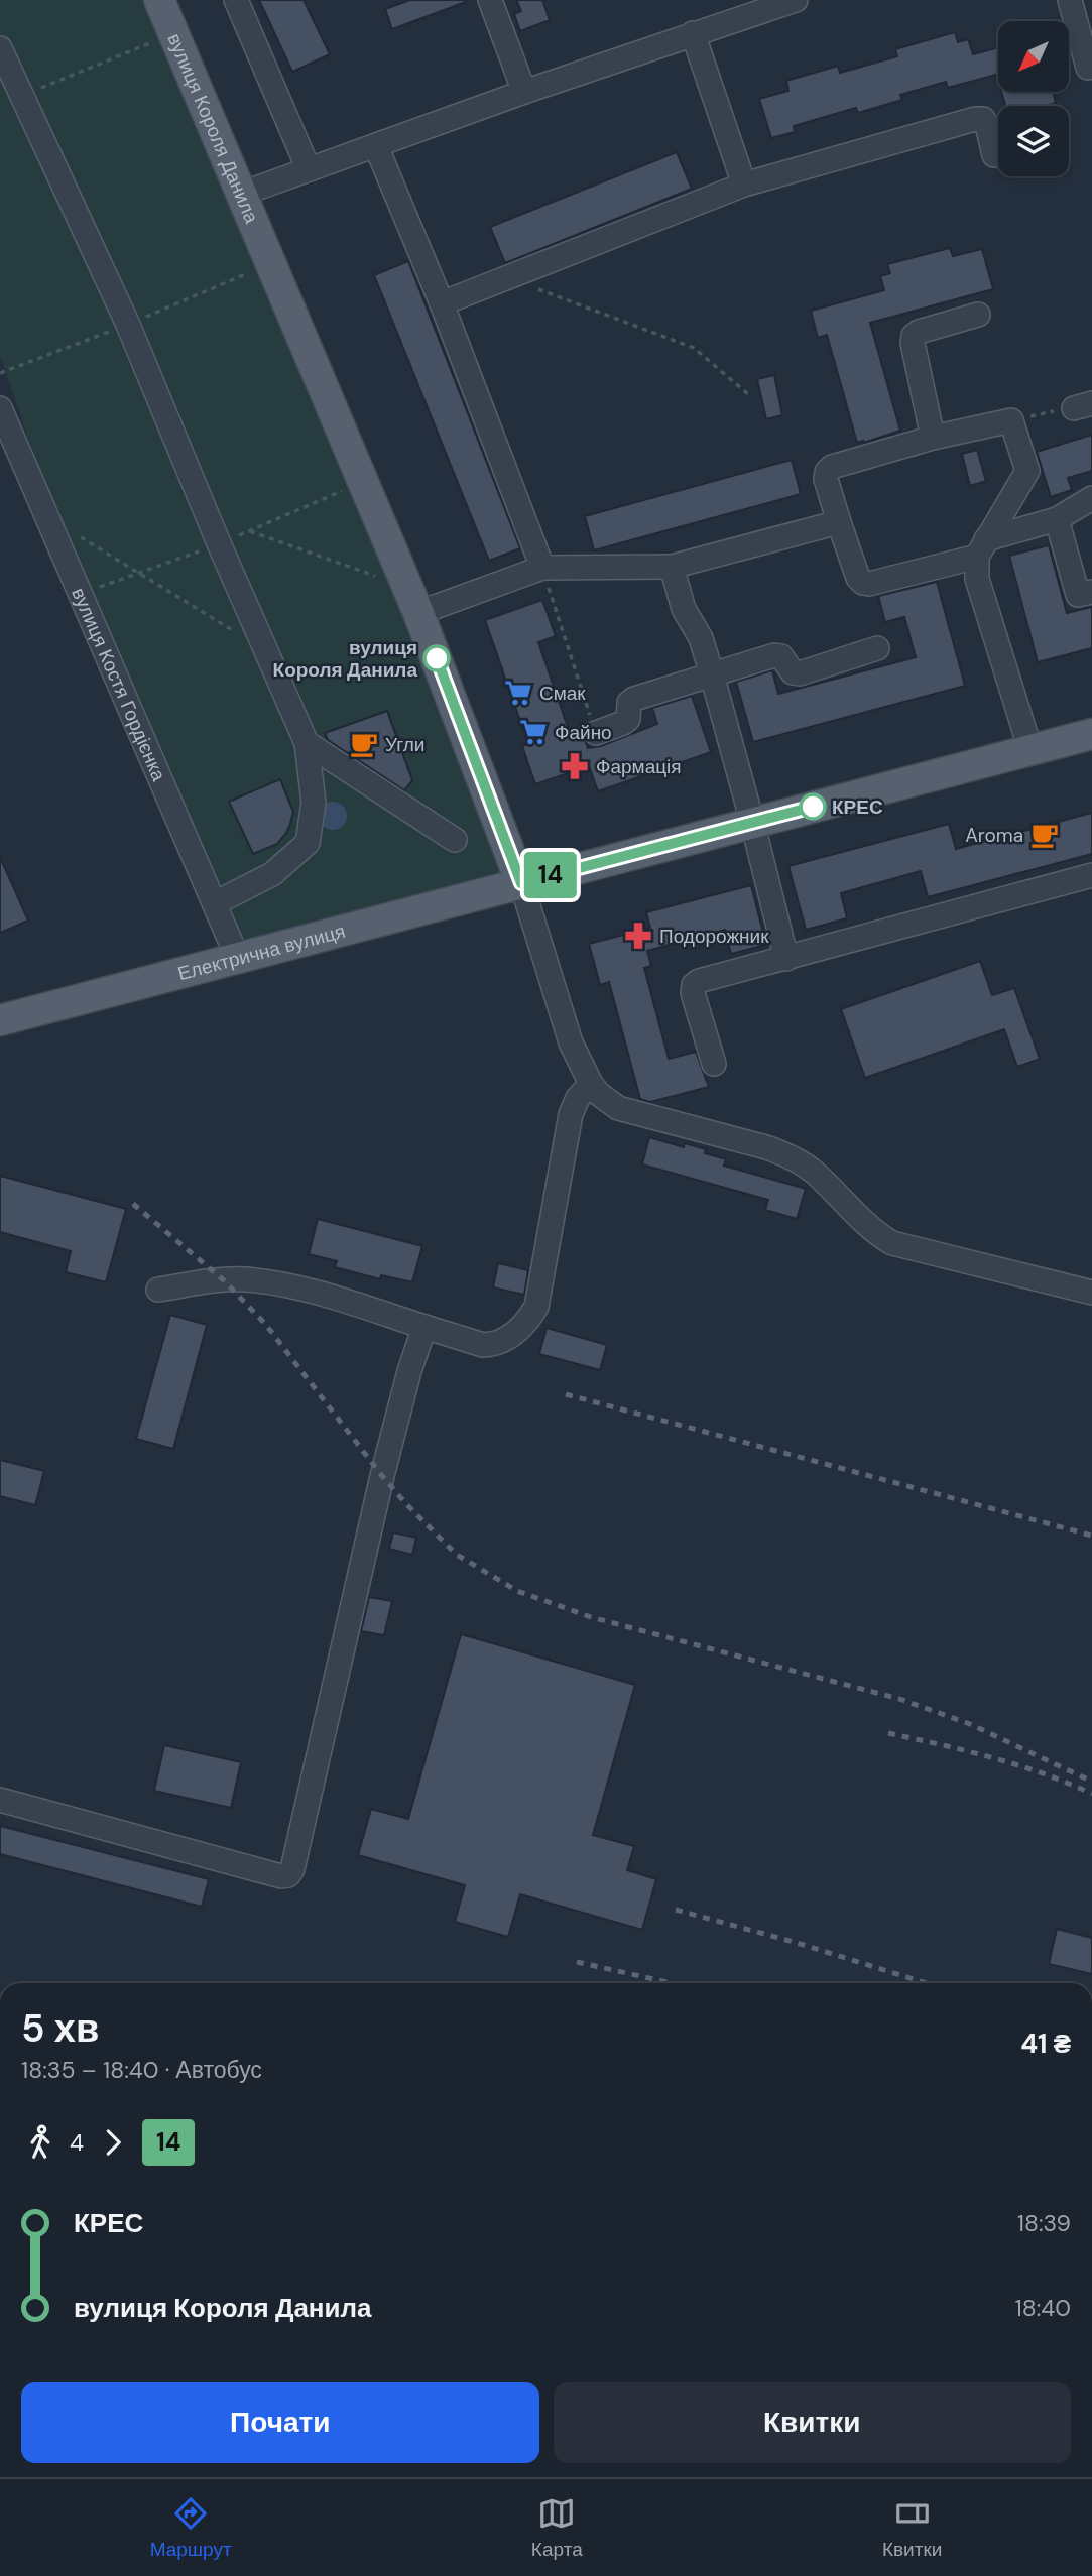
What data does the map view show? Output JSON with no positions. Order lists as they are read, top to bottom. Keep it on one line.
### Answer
{"streets":{"main road":["вулиця Короля Данила","Електрична вулиця"],"street":["вулиця Костя Гордієнка"]},"crossings":[["вулиця Короля Данила","Електрична вулиця"],["вулиця Костя Гордієнка","Електрична вулиця"]],"places":{"other":["вулиця Короля Данила","КРЕС"],"supermarket":["Смак","Файно"],"cafe":["Угли","Aroma"],"pharmacy":["Фармація","Подорожник"]},"lines":["bus line 14"],"north":"bottom left","page":{"on_map":"14","heading":["5 хв","18:35 – 18:40 · Автобус","41 ₴"],"legs":["4","14"],"list":[{"name":"КРЕС","value":"18:39"},{"name":"вулиця Короля Данила","value":"18:40"}],"buttons":["Почати","Квитки"],"tabs":["Маршрут","Карта","Квитки"]}}
